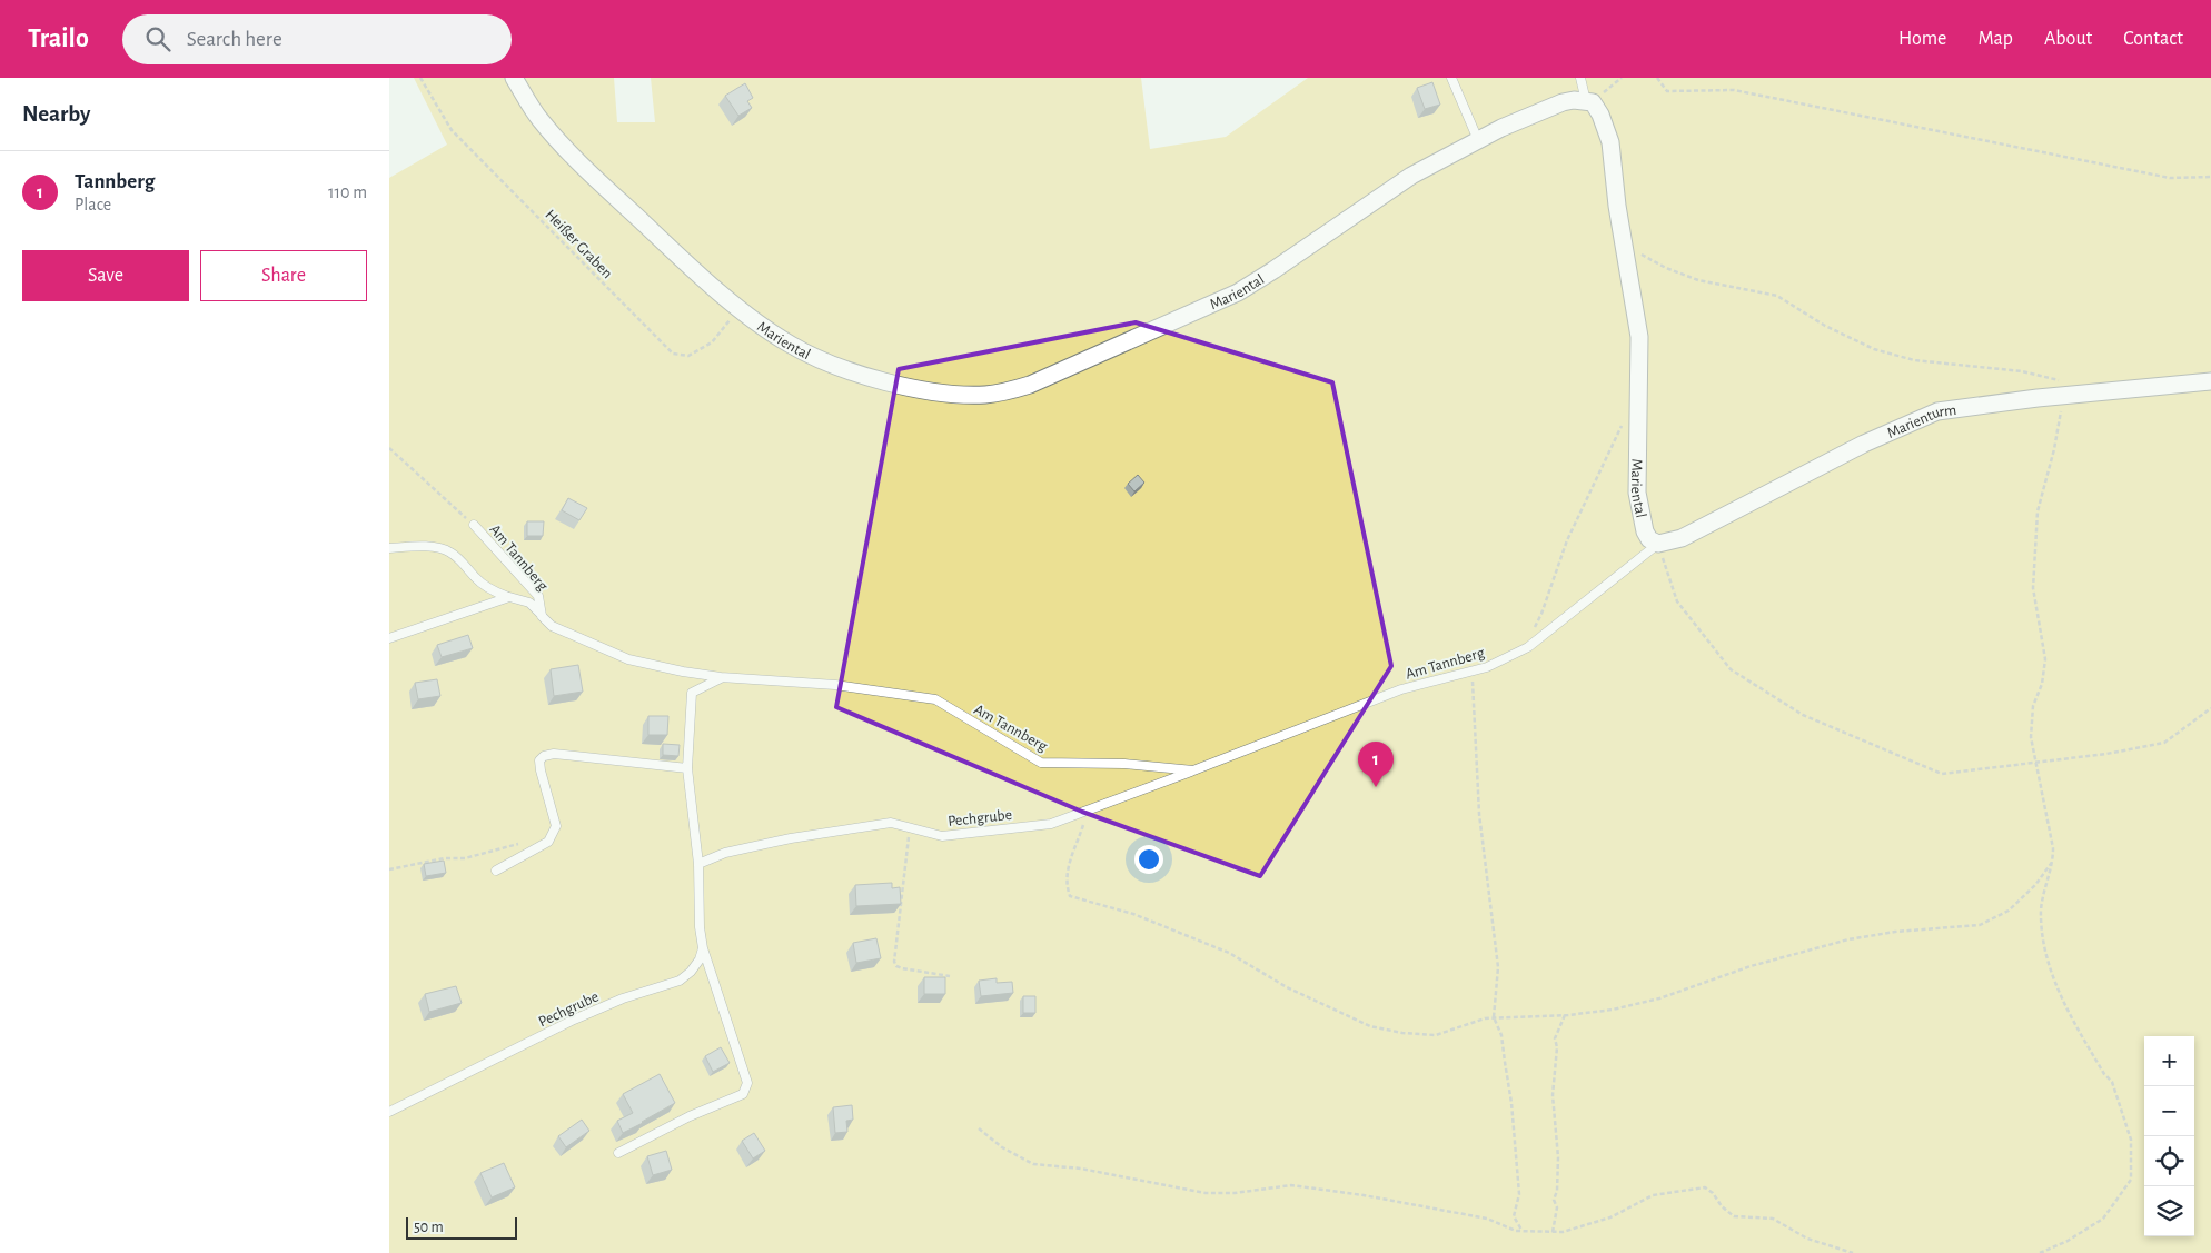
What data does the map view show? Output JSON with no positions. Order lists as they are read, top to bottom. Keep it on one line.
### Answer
{"streets":{"street":["Mariental","Marienturm"],"lane":["Am Tannberg","Pechgrube"],"path":["Heißer Graben"]},"crossings":[["Heißer Graben","Mariental"],["Mariental","Marienturm"],["Mariental","Am Tannberg"],["Marienturm","Am Tannberg"],["Am Tannberg","Pechgrube"]],"scale_bar":"50 m","page":{"header":"Trailo","search":"Search here","nav":["Home","Map","About","Contact"],"heading":"Nearby","list":[{"mark":"1","name":"Tannberg","note":"Place","value":"110 m"}],"buttons":["Save","Share"],"pins":"1","map_buttons":["+","−"],"scale":"50 m"}}
